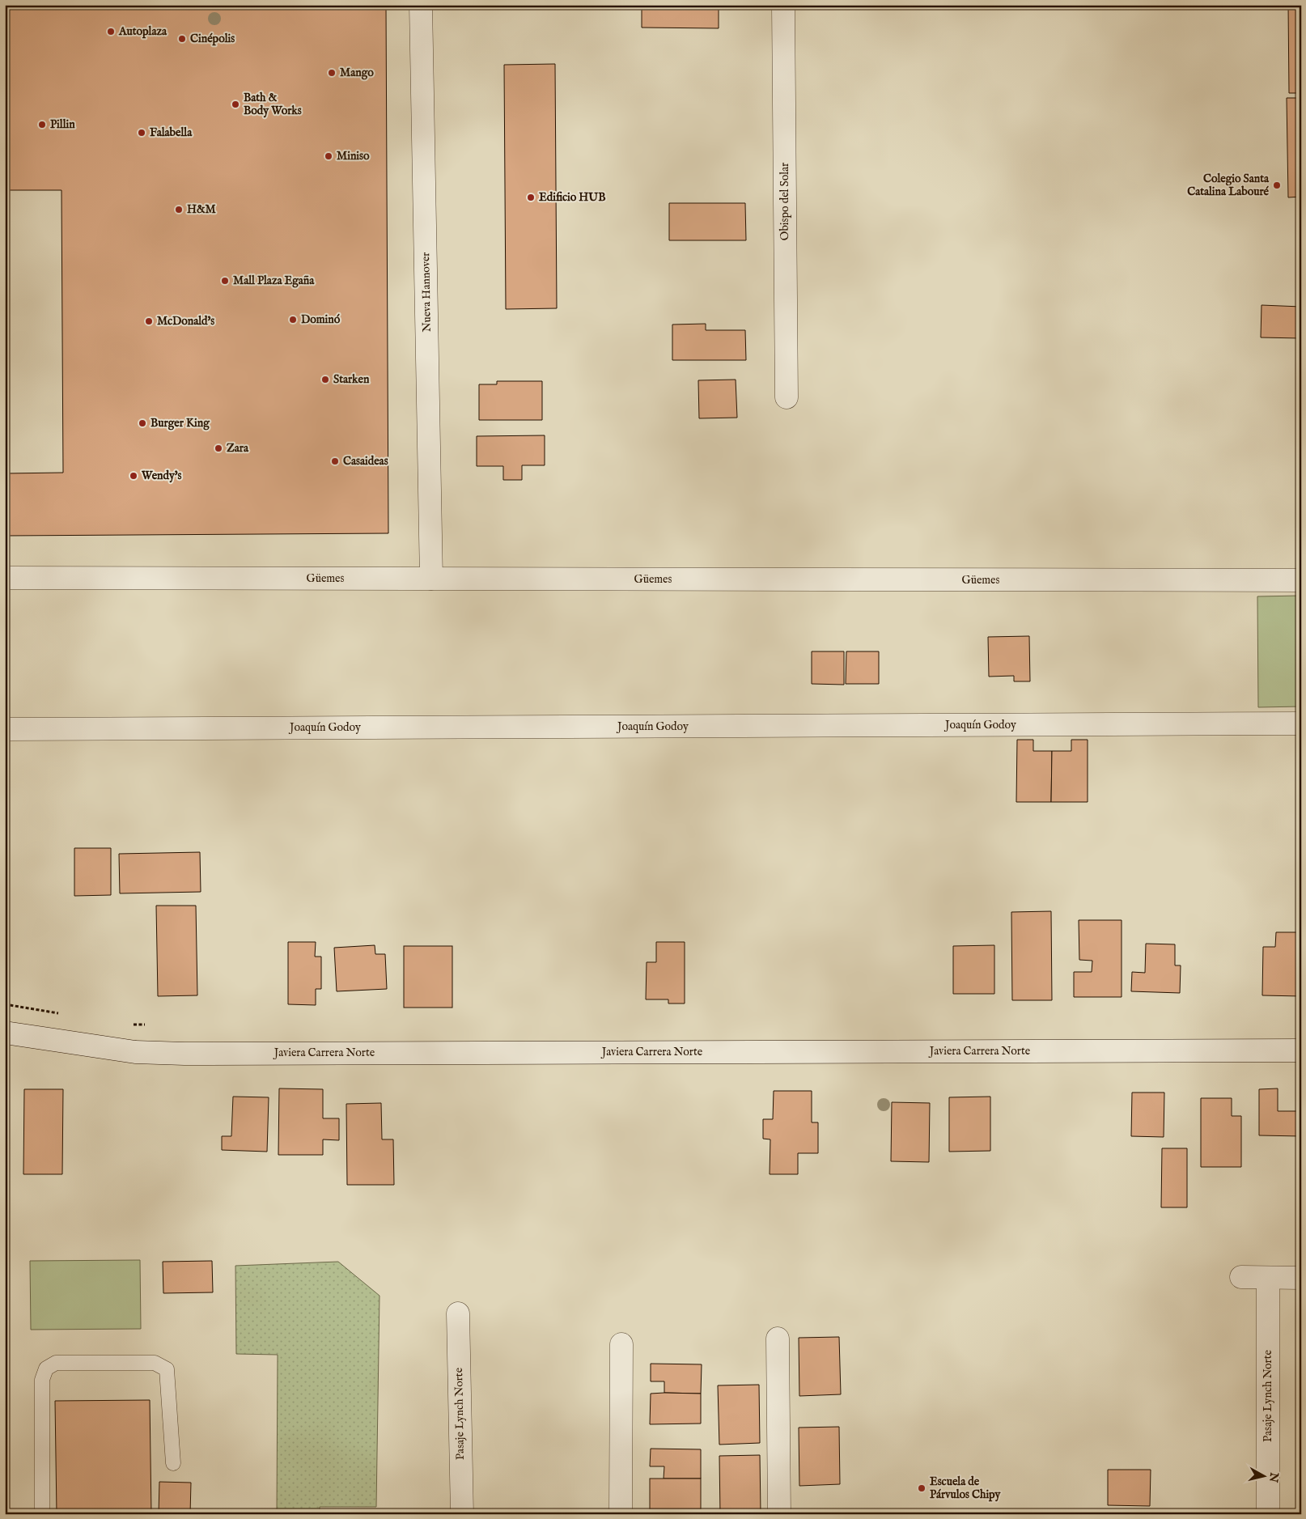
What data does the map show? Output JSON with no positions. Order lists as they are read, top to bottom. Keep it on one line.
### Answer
{"streets":{"street":["Obispo del Solar","Nueva Hannover","Güemes","Joaquín Godoy","Javiera Carrera Norte","Pasaje Lynch Norte"]},"crossings":[["Nueva Hannover","Güemes"]],"places":["Autoplaza","Cinépolis","Mango","Bath & Body Works","Pillin","Falabella","Miniso","Colegio Santa Catalina Labouré","Edificio HUB","H&M","Mall Plaza Egaña","Dominó","McDonald's","Starken","Burger King","Zara","Casaideas","Wendy's","Escuela de Párvulos Chipy"],"north":"right"}
